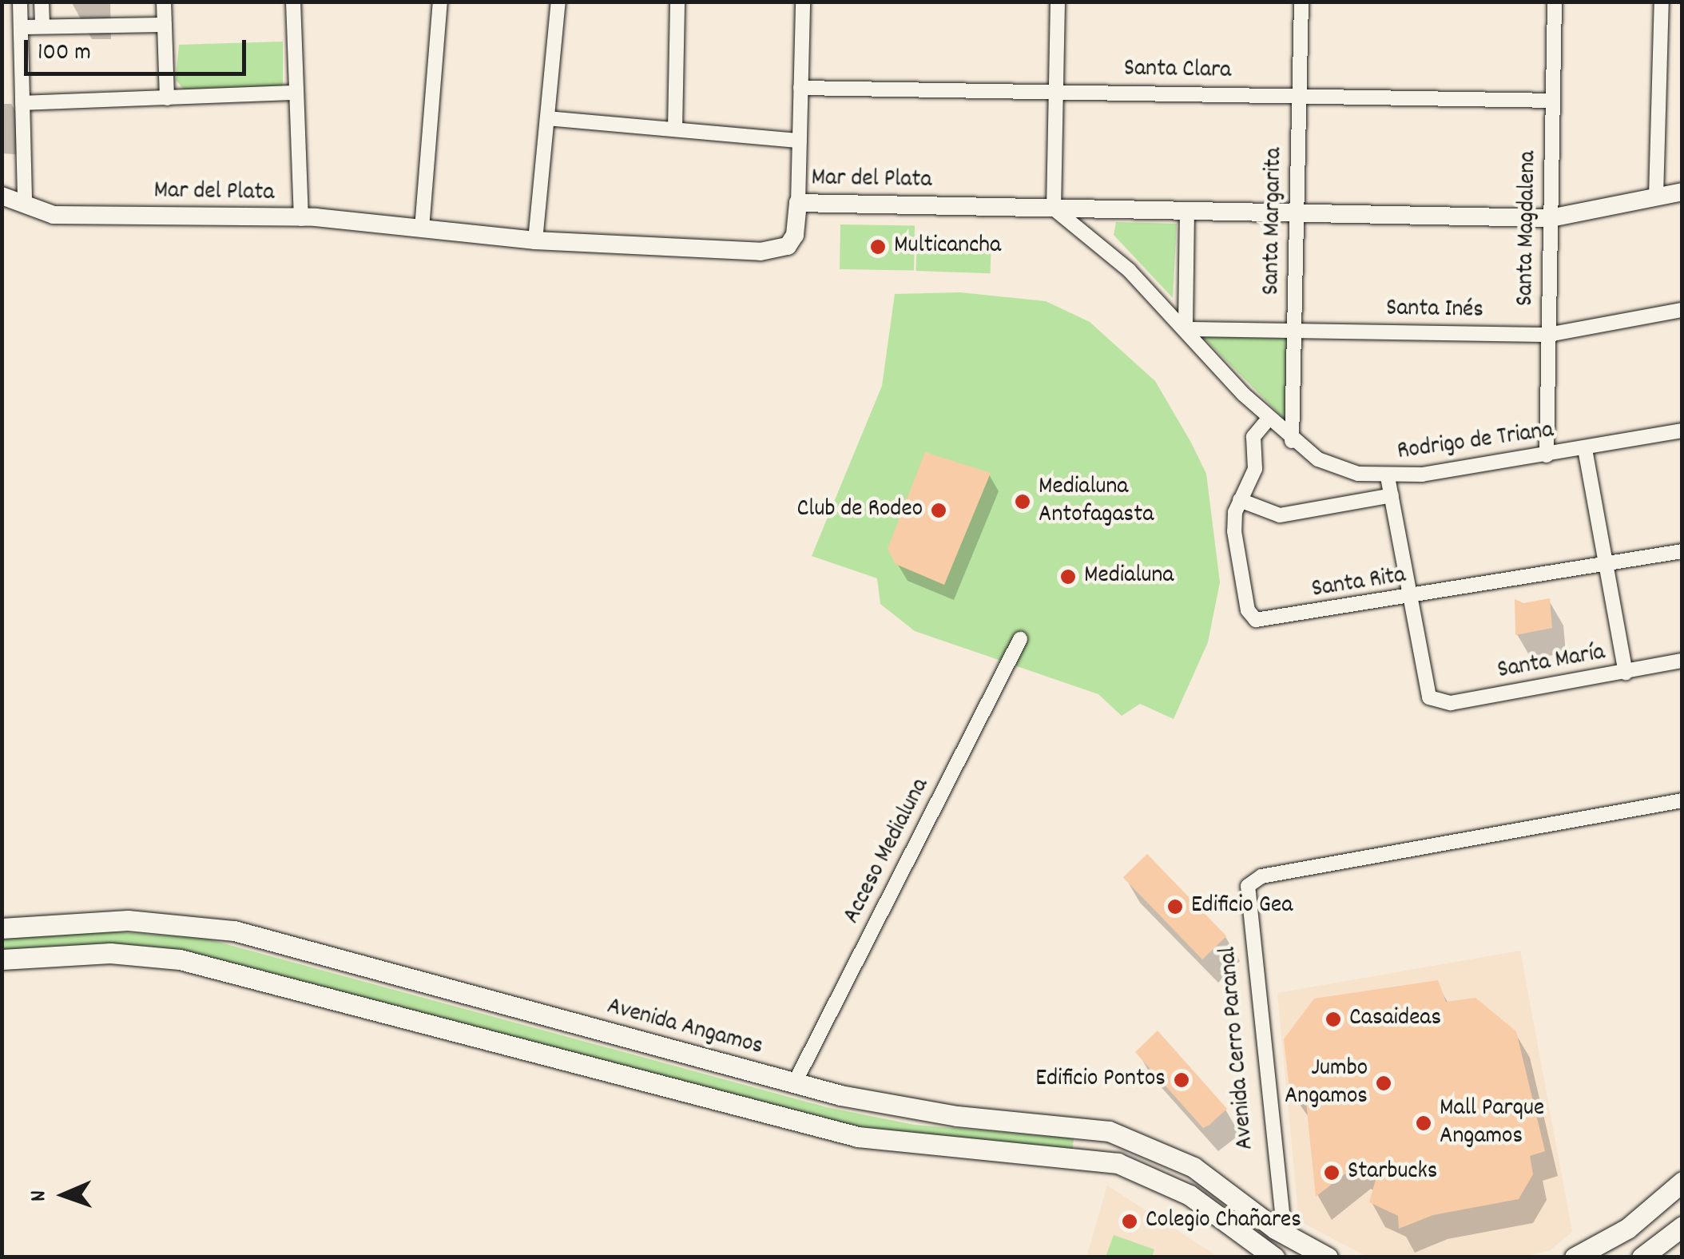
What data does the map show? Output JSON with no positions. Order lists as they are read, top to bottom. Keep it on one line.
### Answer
{"streets":{"main road":["Avenida Angamos","Avenida Cerro Paranal"],"street":["Santa Clara","Mar del Plata","Santa Margarita","Santa Magdalena","Santa Inés","Rodrigo de Triana","Santa Rita","Santa María","Acceso Medialuna"]},"crossings":[["Santa Clara","Santa Margarita"],["Santa Clara","Santa Magdalena"],["Mar del Plata","Santa Margarita"],["Mar del Plata","Santa Magdalena"],["Mar del Plata","Rodrigo de Triana"],["Santa Margarita","Santa Inés"],["Santa Margarita","Rodrigo de Triana"],["Santa Magdalena","Santa Inés"],["Santa Magdalena","Rodrigo de Triana"],["Santa Inés","Rodrigo de Triana"],["Rodrigo de Triana","Santa Rita"],["Santa Rita","Santa María"],["Acceso Medialuna","Avenida Angamos"],["Avenida Angamos","Avenida Cerro Paranal"]],"places":["Multicancha","Medialuna Antofagasta","Club de Rodeo","Medialuna","Edificio Gea","Casaideas","Edificio Pontos","Jumbo Angamos","Mall Parque Angamos","Starbucks","Colegio Chañares"],"scale_bar":"100 m","north":"left"}
